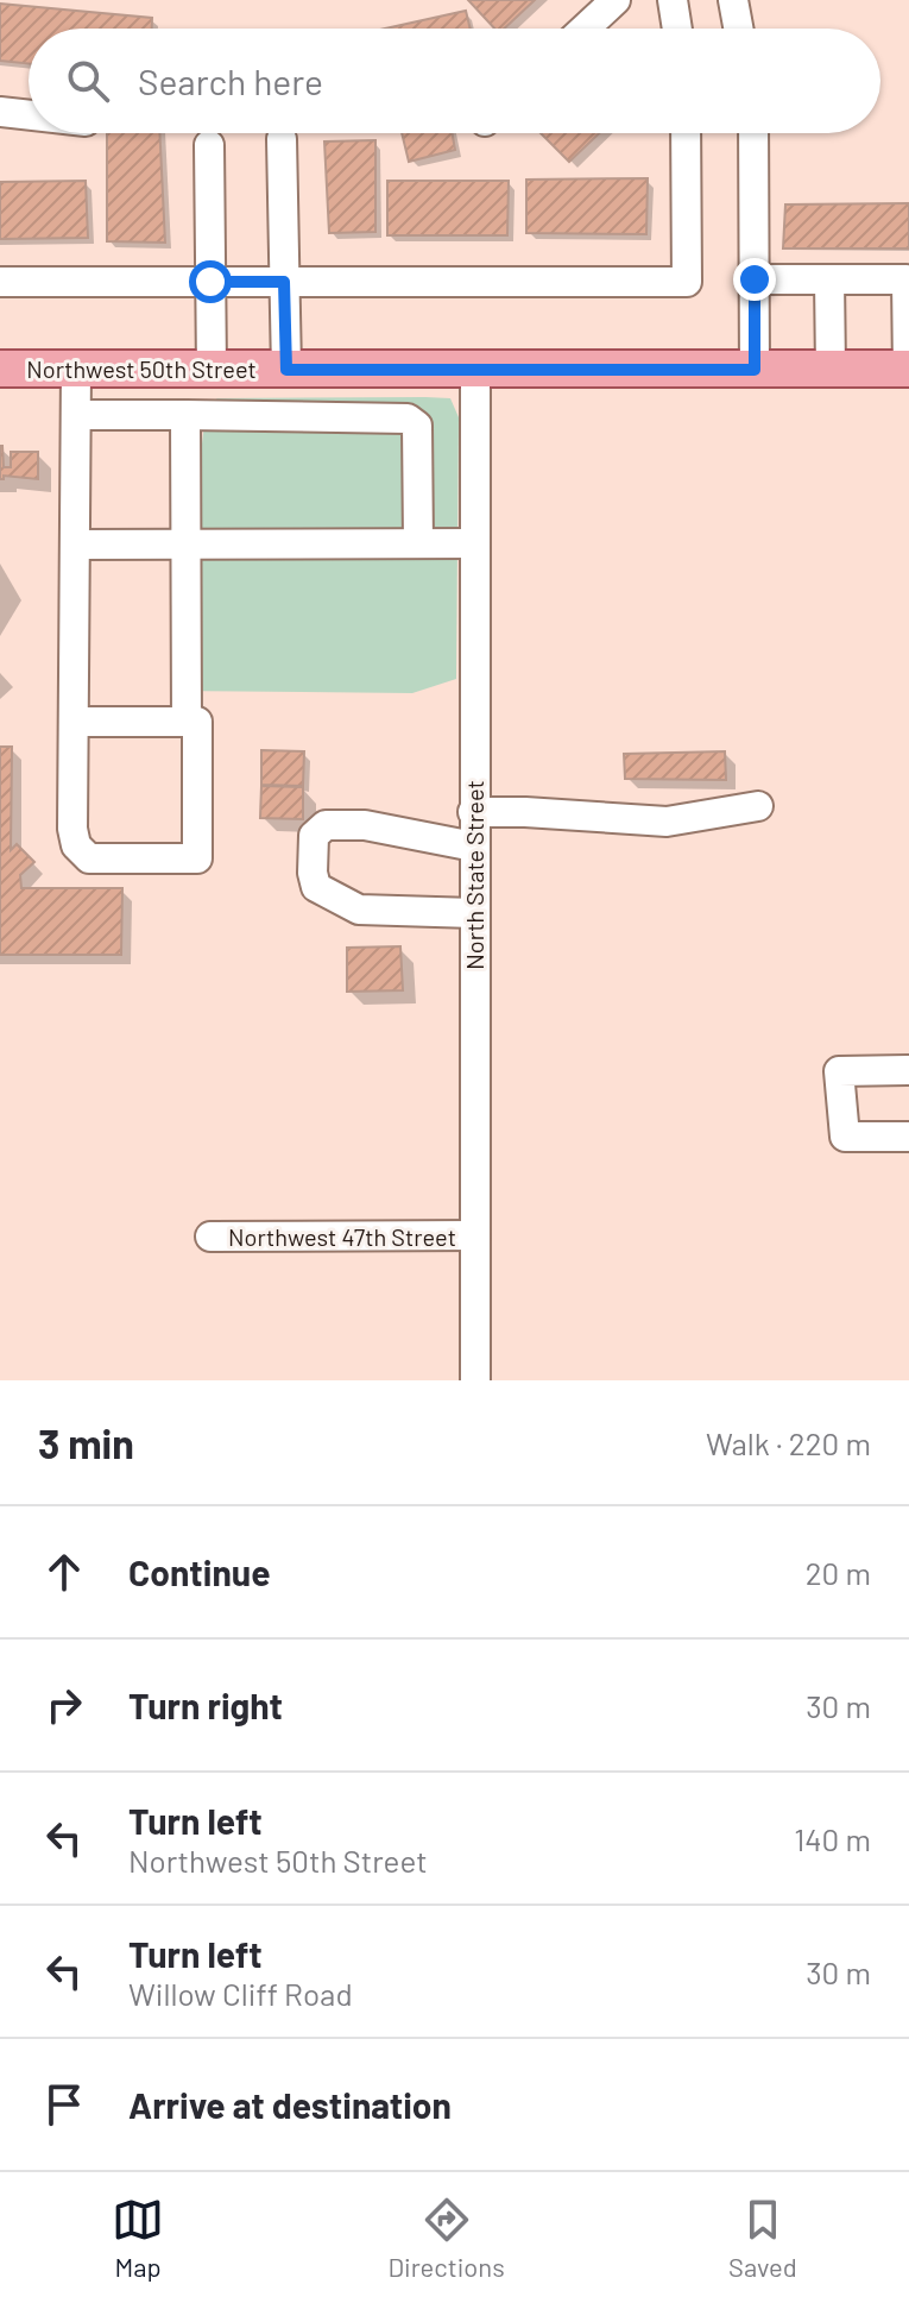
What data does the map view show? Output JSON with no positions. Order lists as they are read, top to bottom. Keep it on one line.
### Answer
{"streets":{"main road":["Northwest 50th Street"],"street":["North State Street","Northwest 47th Street"]},"crossings":[["Northwest 50th Street","North State Street"],["North State Street","Northwest 47th Street"]],"page":{"search":"Search here","heading":["3 min","Walk · 220 m"],"list":[["Continue","20 m"],["Turn right","30 m"],["Turn left","Northwest 50th Street","140 m"],["Turn left","Willow Cliff Road","30 m"],"Arrive at destination"],"nav":["Map","Directions","Saved"]}}
